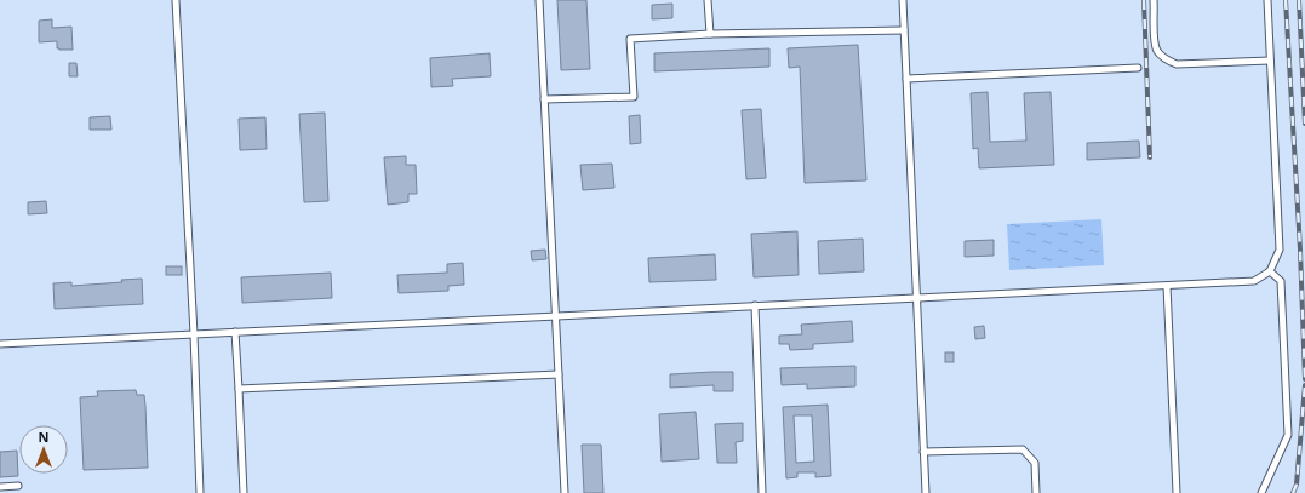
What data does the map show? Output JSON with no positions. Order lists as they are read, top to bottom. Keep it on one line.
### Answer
{"north":"top"}
